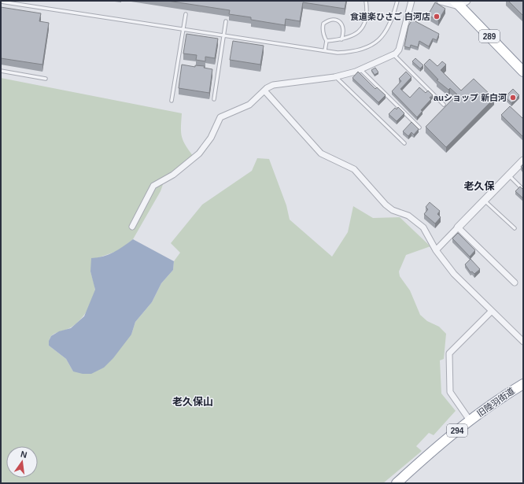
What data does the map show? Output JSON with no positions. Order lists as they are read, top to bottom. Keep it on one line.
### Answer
{"streets":{"highway":["289","旧陸羽街道","294"]},"districts":["老久保","老久保山"],"places":["食道楽ひさご 白河店","auショップ 新白河"],"north":"top"}
